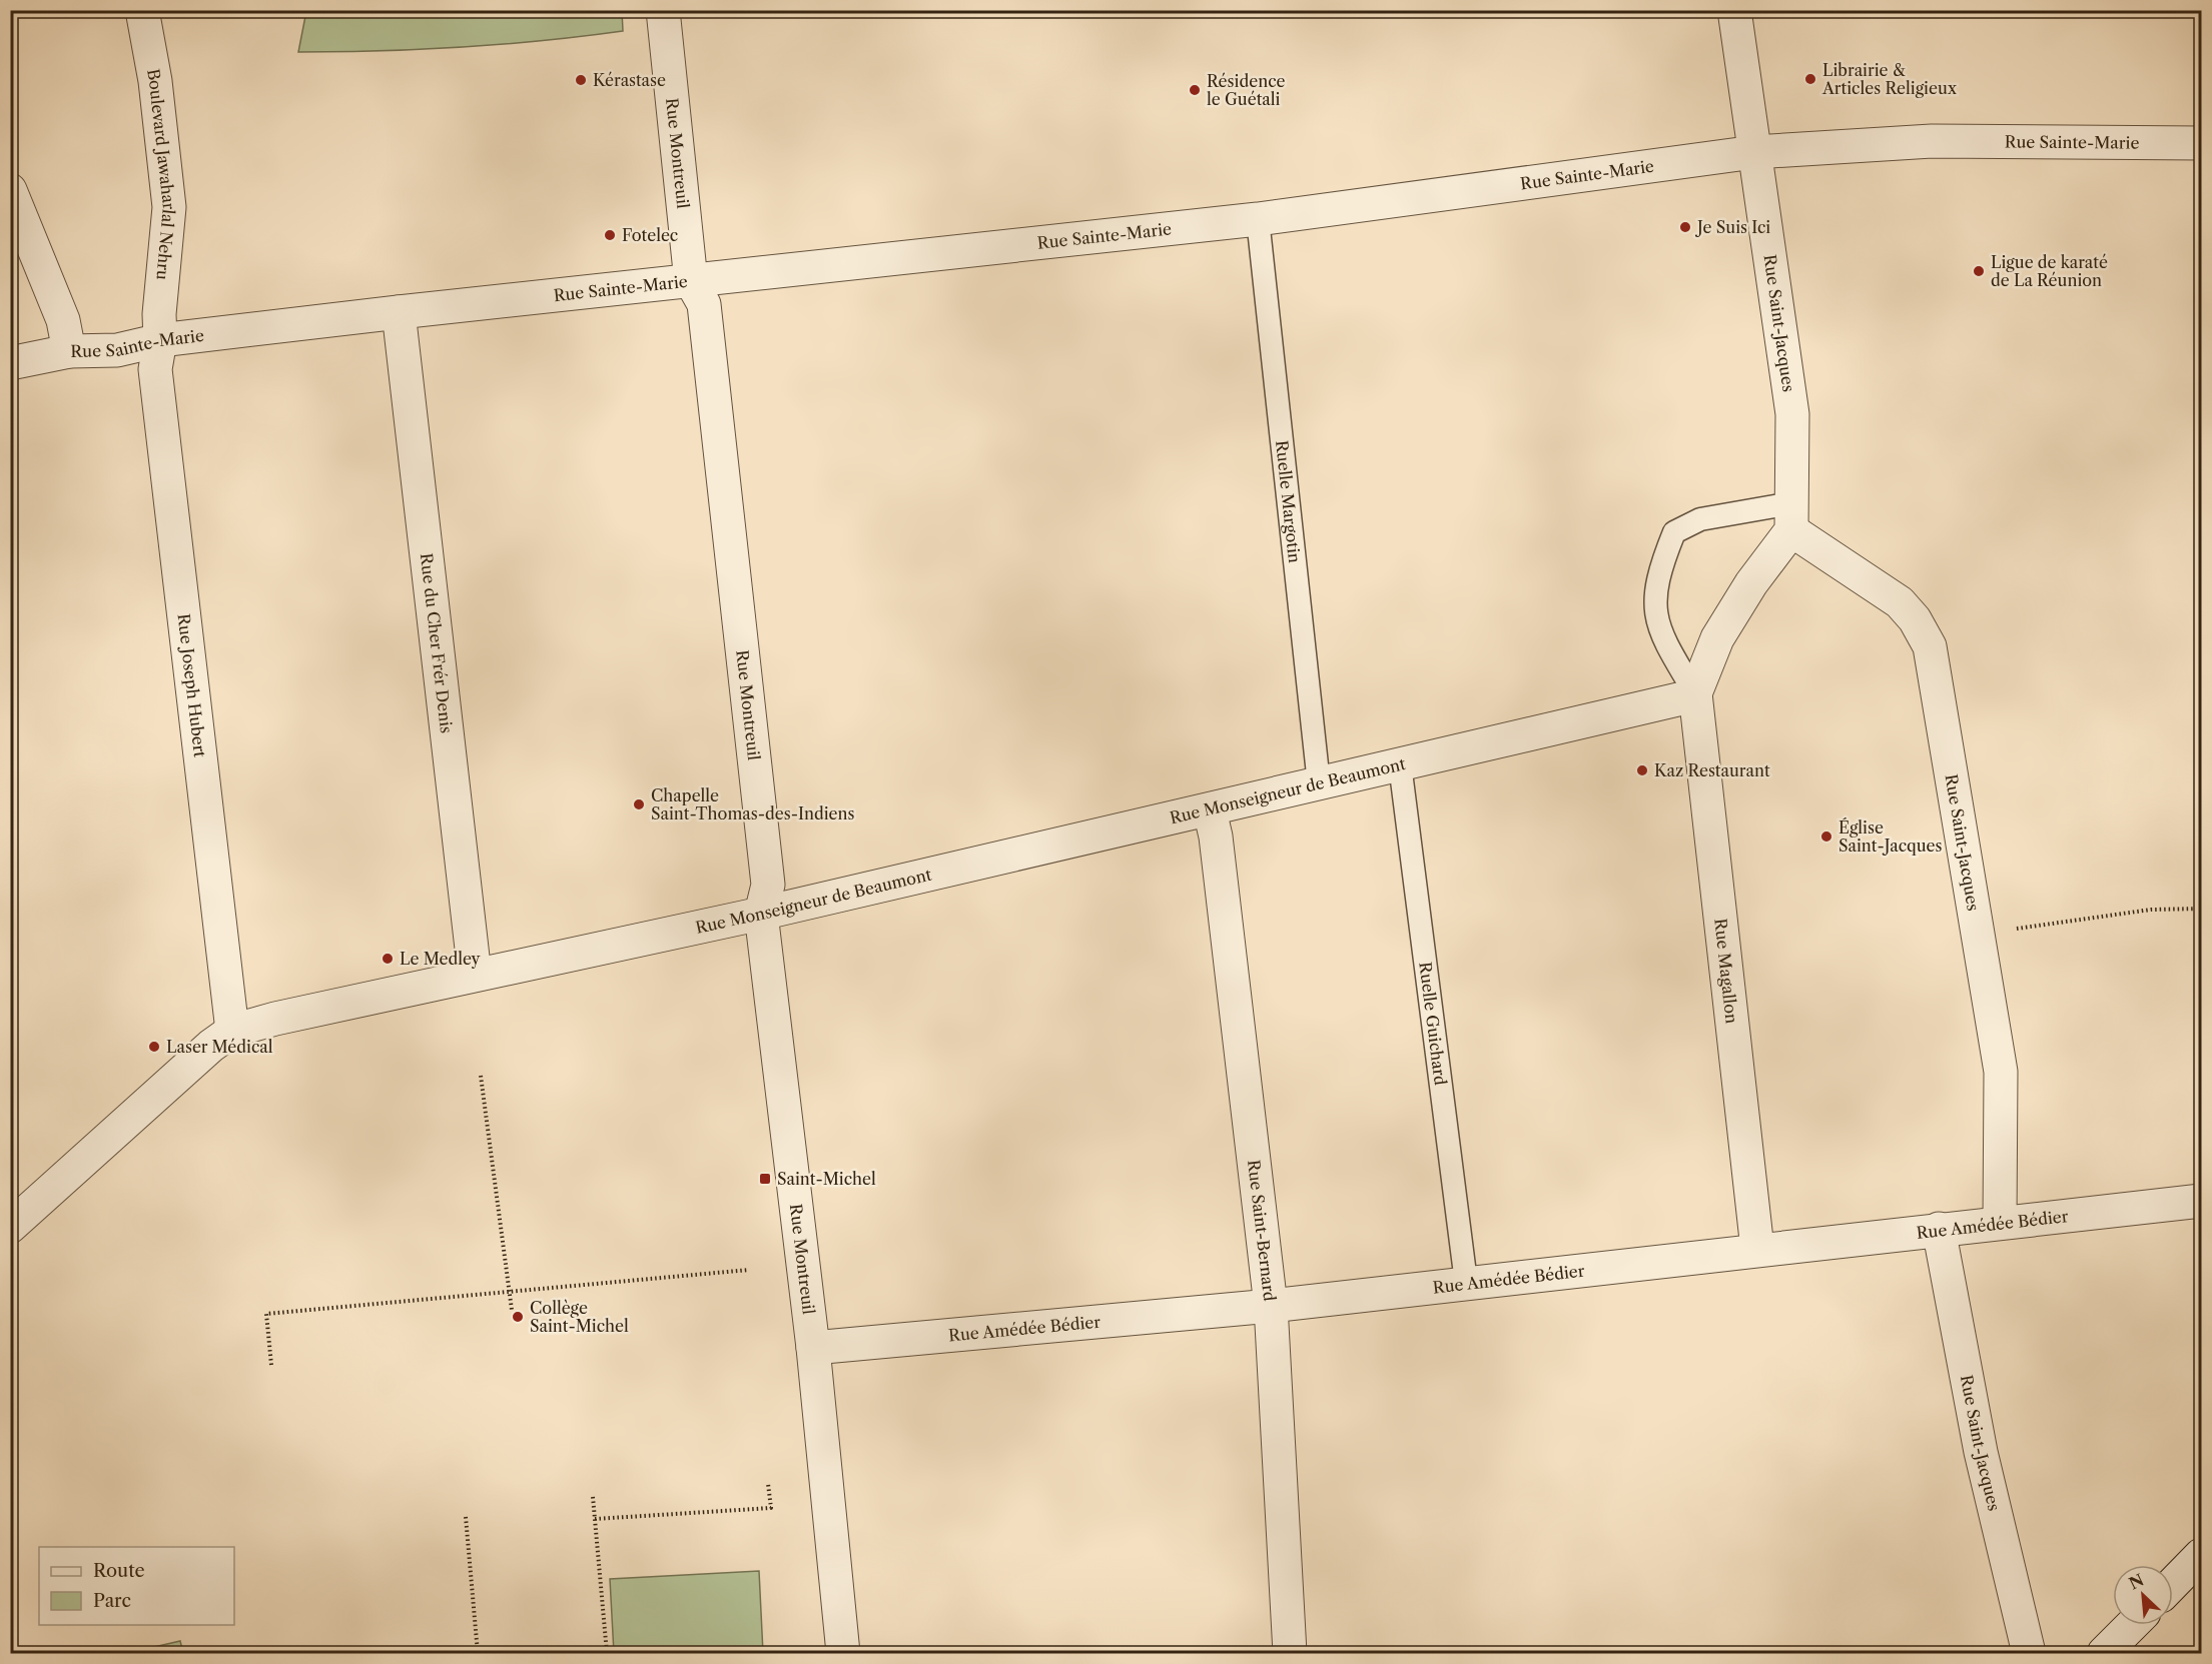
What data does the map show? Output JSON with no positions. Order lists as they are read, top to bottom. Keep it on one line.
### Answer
{"streets":{"street":["Rue Sainte-Marie","Rue Montreuil","Boulevard Jawaharlal Nehru","Rue Saint-Jacques","Rue du Cher Frér Denis","Rue Joseph Hubert","Rue Monseigneur de Beaumont","Rue Magallon","Rue Amédée Bédier","Rue Saint-Bernard"],"lane":["Ruelle Margotin","Ruelle Guichard"]},"crossings":[["Rue Sainte-Marie","Rue Montreuil"],["Rue Sainte-Marie","Boulevard Jawaharlal Nehru"],["Rue Sainte-Marie","Rue Saint-Jacques"],["Rue Sainte-Marie","Ruelle Margotin"],["Rue Sainte-Marie","Rue du Cher Frér Denis"],["Rue Sainte-Marie","Rue Joseph Hubert"],["Rue Montreuil","Rue Monseigneur de Beaumont"],["Rue Montreuil","Rue Amédée Bédier"],["Boulevard Jawaharlal Nehru","Rue Joseph Hubert"],["Rue Saint-Jacques","Rue Amédée Bédier"],["Ruelle Margotin","Rue Monseigneur de Beaumont"],["Rue du Cher Frér Denis","Rue Monseigneur de Beaumont"],["Rue Joseph Hubert","Rue Monseigneur de Beaumont"],["Rue Monseigneur de Beaumont","Rue Magallon"],["Rue Monseigneur de Beaumont","Ruelle Guichard"],["Rue Monseigneur de Beaumont","Rue Saint-Bernard"],["Rue Magallon","Rue Amédée Bédier"],["Ruelle Guichard","Rue Amédée Bédier"],["Rue Amédée Bédier","Rue Saint-Bernard"]],"places":{"other":["Librairie & Articles Religieux","Kérastase","Résidence le Guétali","Je Suis Ici","Fotelec","Ligue de karaté de La Réunion","Kaz Restaurant","Chapelle Saint-Thomas-des-Indiens","Église Saint-Jacques","Le Medley","Laser Médical","Collège Saint-Michel"],"transit":["Saint-Michel"]},"legend":["Route","Parc"],"north":"top left"}
